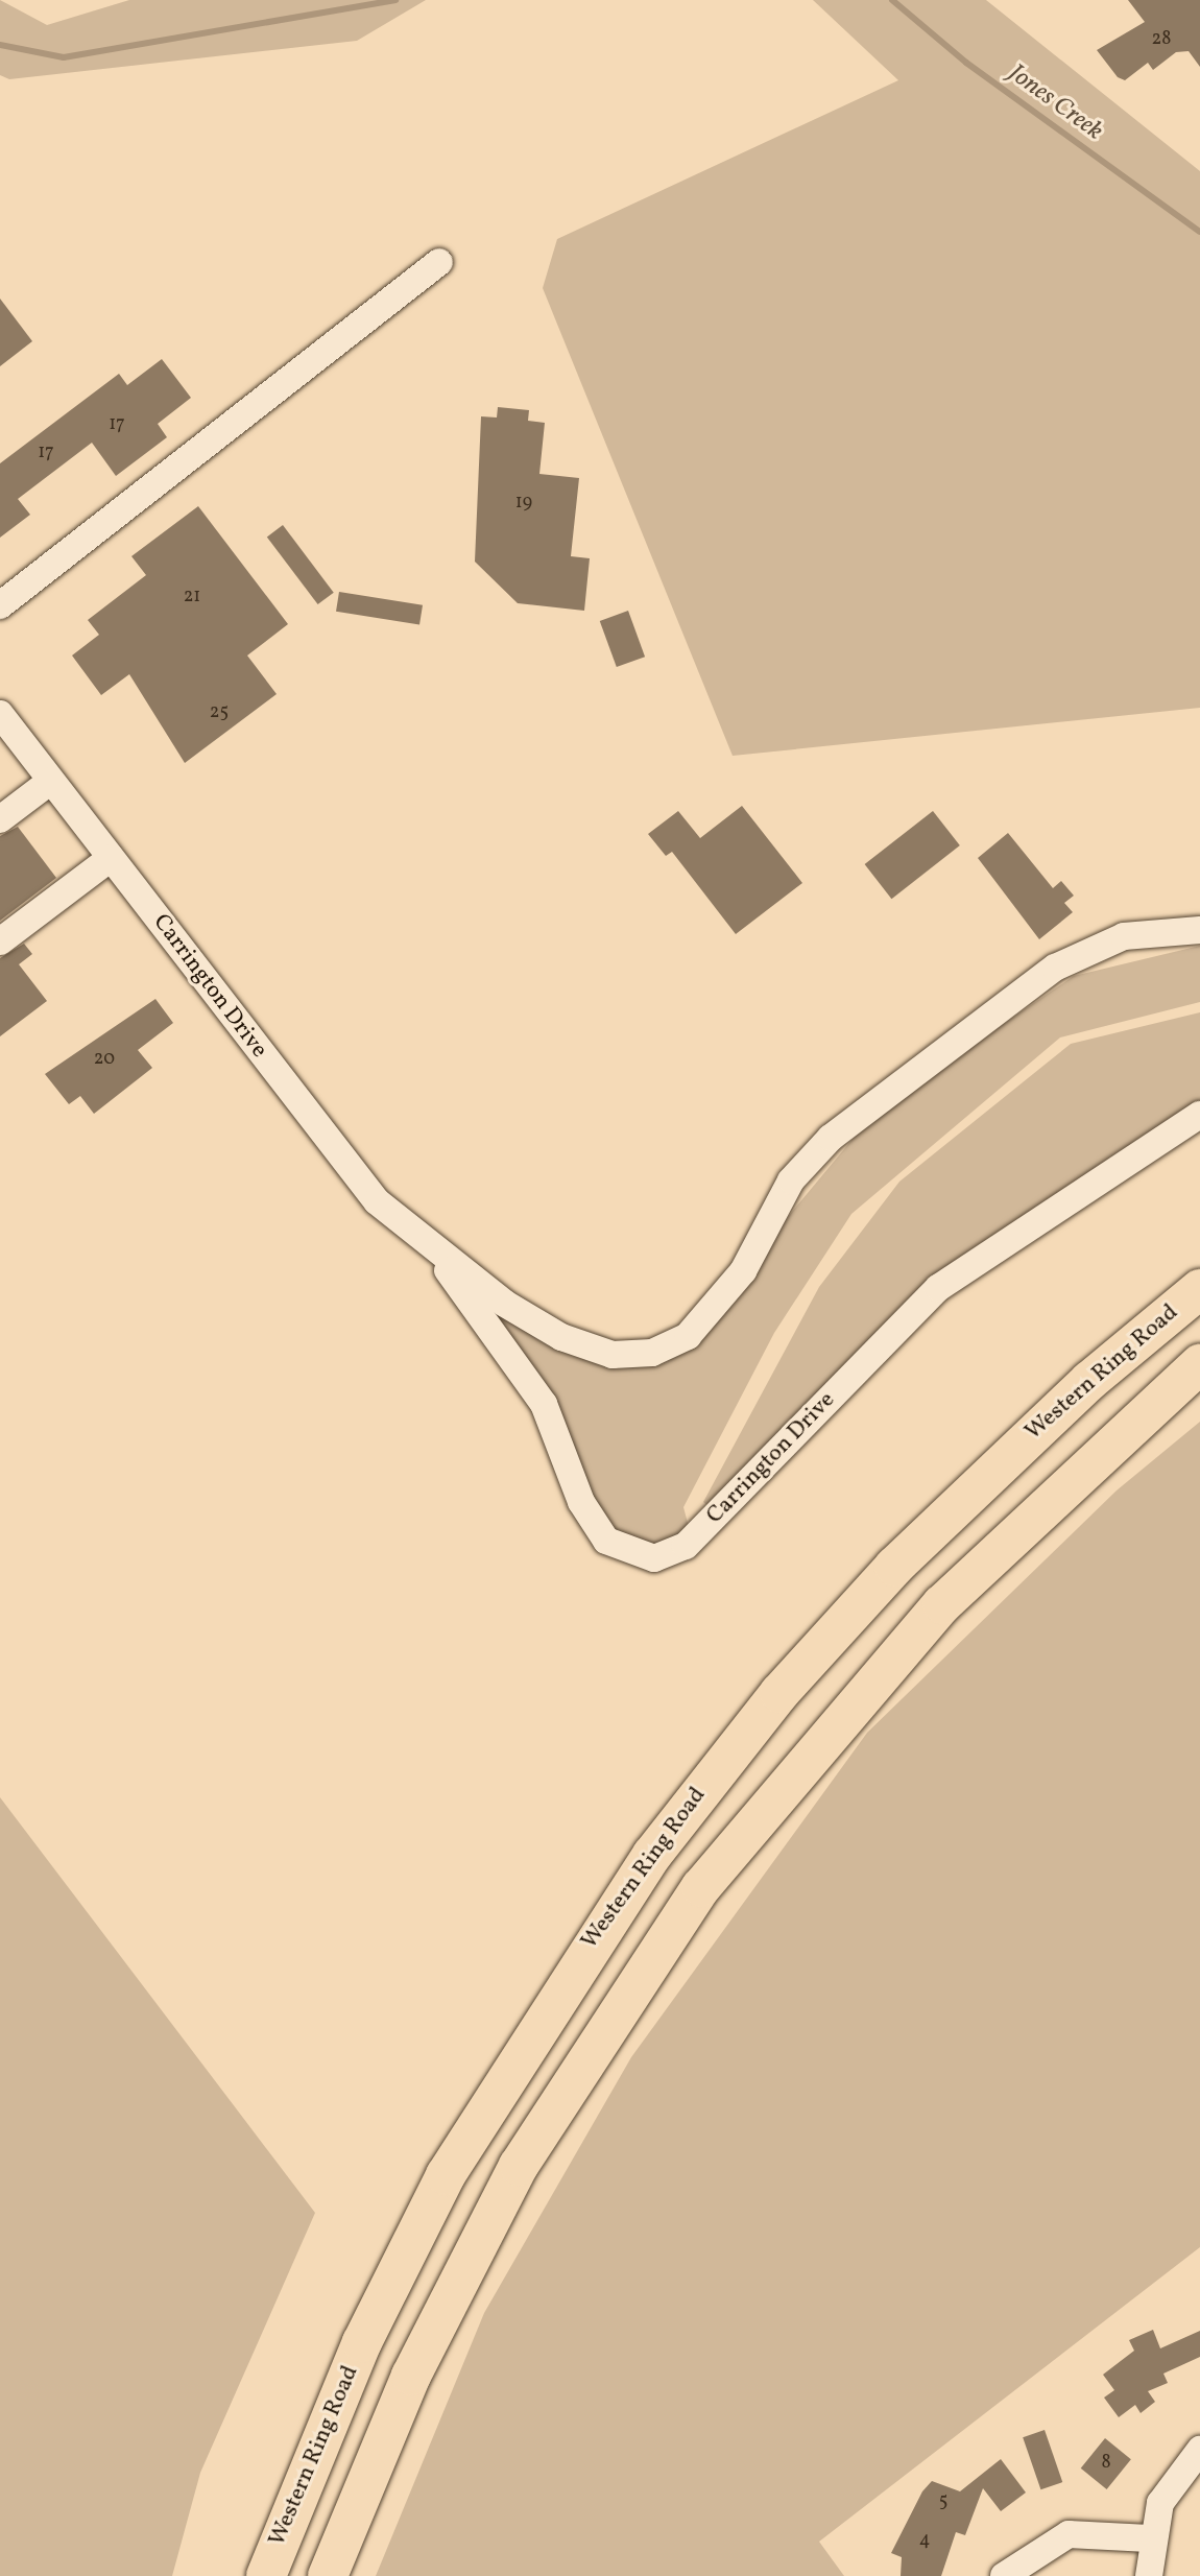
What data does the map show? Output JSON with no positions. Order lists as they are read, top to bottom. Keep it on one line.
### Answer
{"streets":{"highway":["Western Ring Road"],"street":["Carrington Drive"]},"water":["Jones Creek"],"house_numbers":["28","17","17","19","21","25","20","8","5","4"]}
